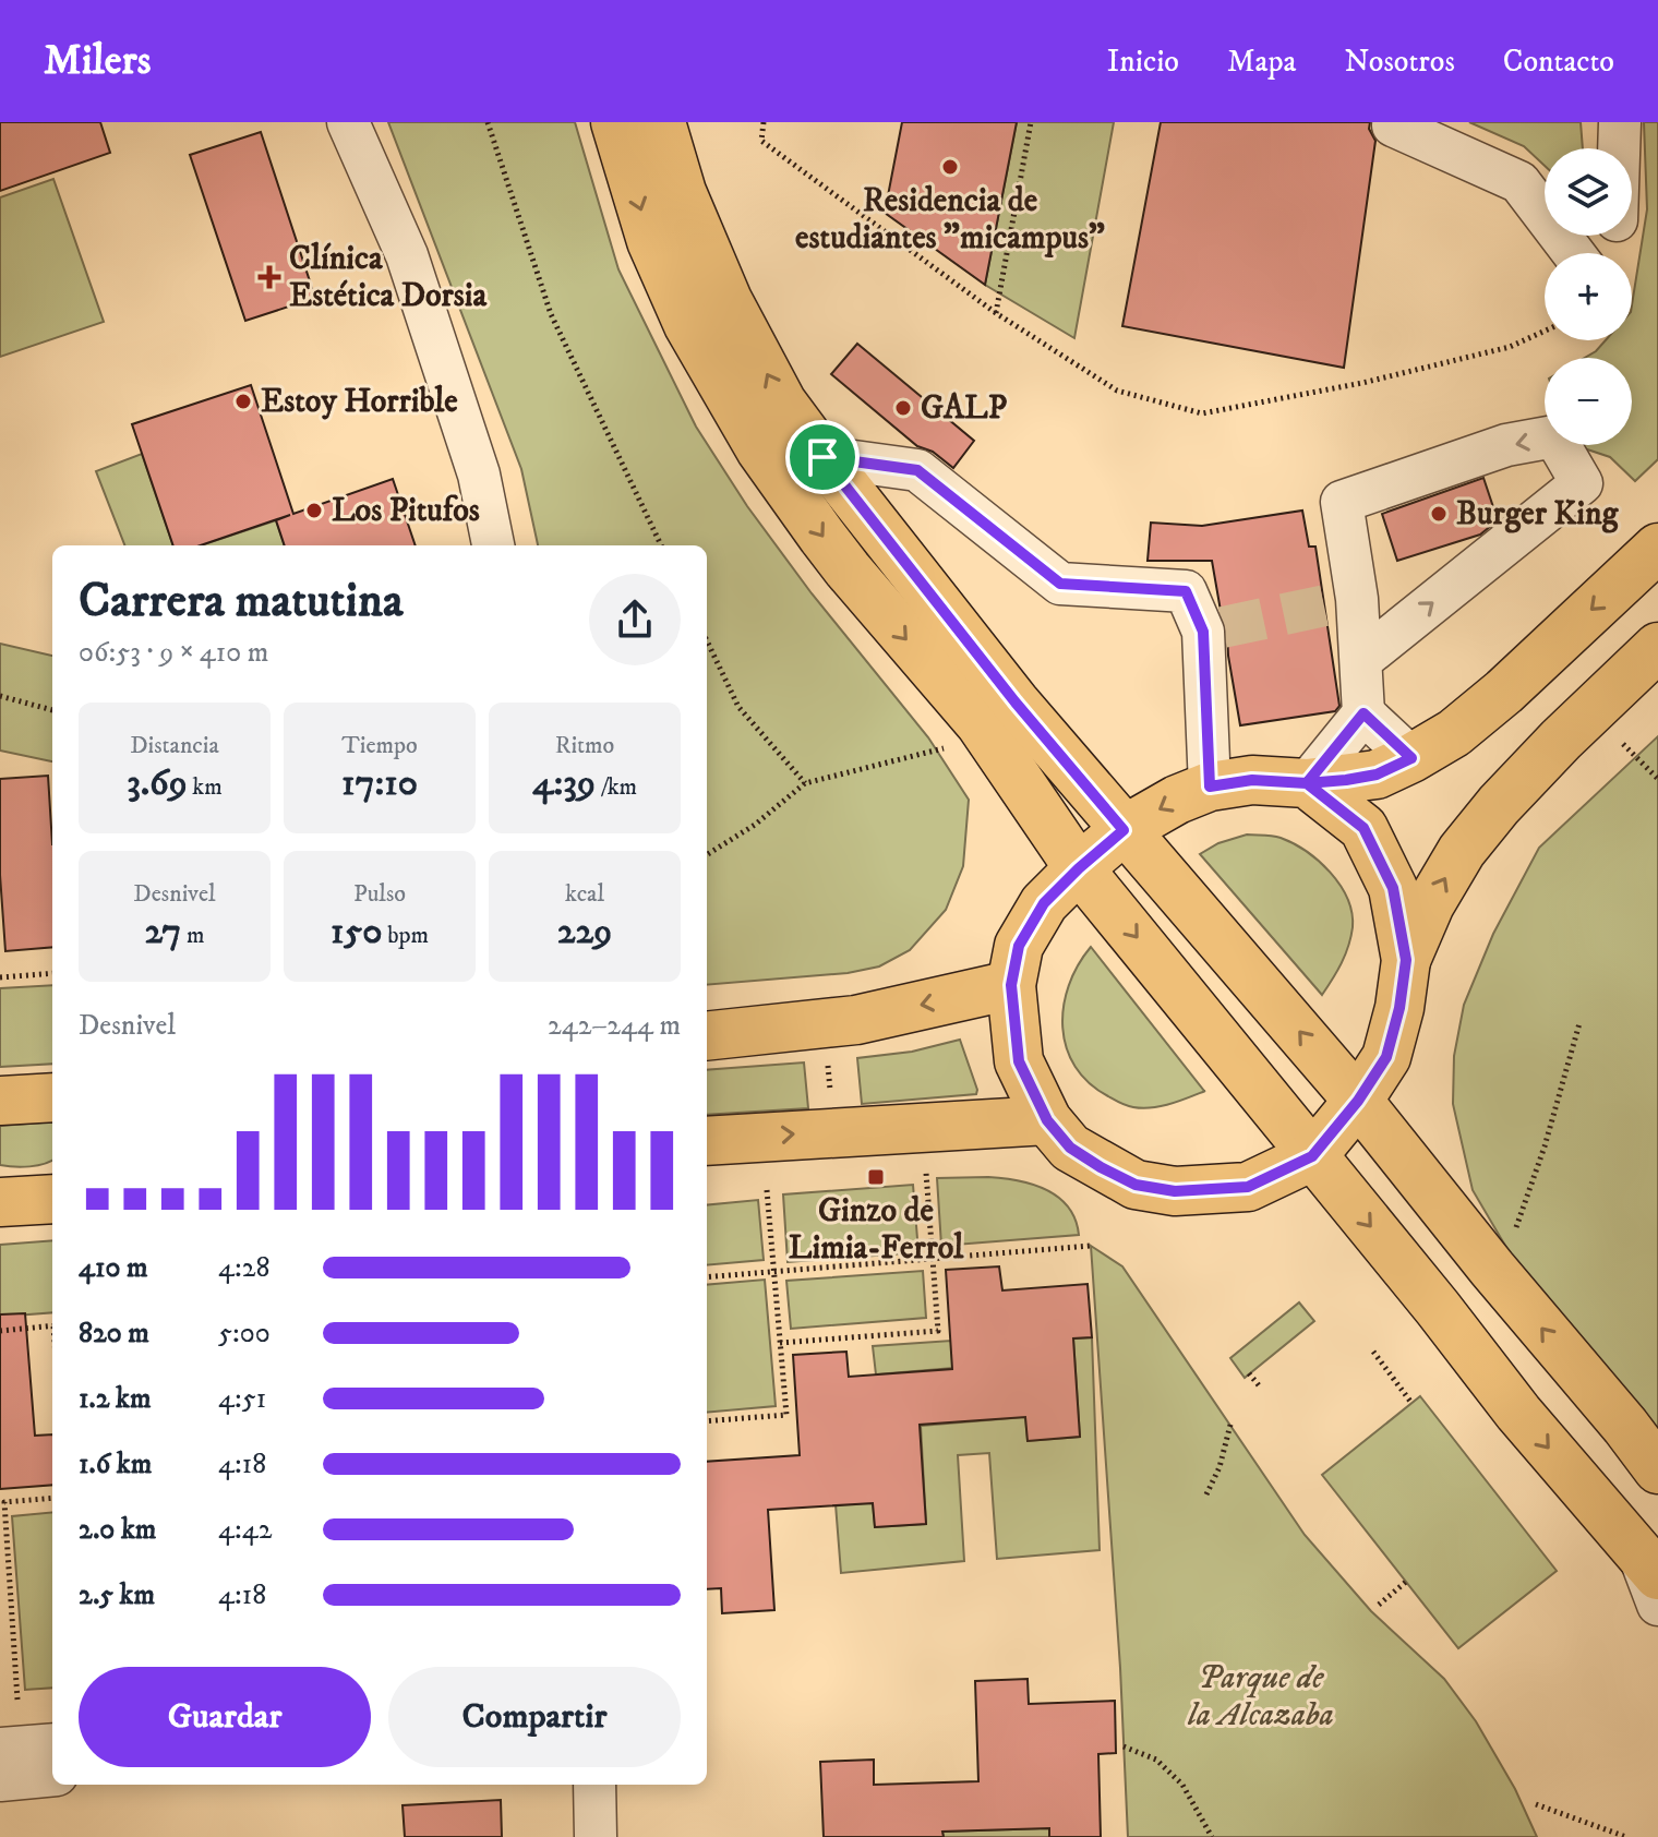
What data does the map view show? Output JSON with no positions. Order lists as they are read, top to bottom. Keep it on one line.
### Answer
{"parks":["Parque de la Alcazaba"],"places":{"other":["Residencia de estudiantes \"micampus\"","Estoy Horrible","GALP","Los Pitufos","Burger King"],"health":["Clínica Estética Dorsia"],"transit":["Ginzo de Limia-Ferrol"]},"page":{"header":"Milers","nav":["Inicio","Mapa","Nosotros","Contacto"],"map_buttons":["+","−"],"heading":["Carrera matutina","06:53 · 9 × 410 m"],"stats":[["Distancia","3.69 km"],["Tiempo","17:10"],["Ritmo","4:39 /km"],["Desnivel","27 m"],["Pulso","150 bpm"],["kcal","229"]],"chart":["Desnivel","242–244 m"],"list":[{"name":"410 m","note":"4:28"},{"name":"820 m","note":"5:00"},{"name":"1.2 km","note":"4:51"},{"name":"1.6 km","note":"4:18"},{"name":"2.0 km","note":"4:42"},{"name":"2.5 km","note":"4:18"}],"buttons":["Guardar","Compartir"]}}
